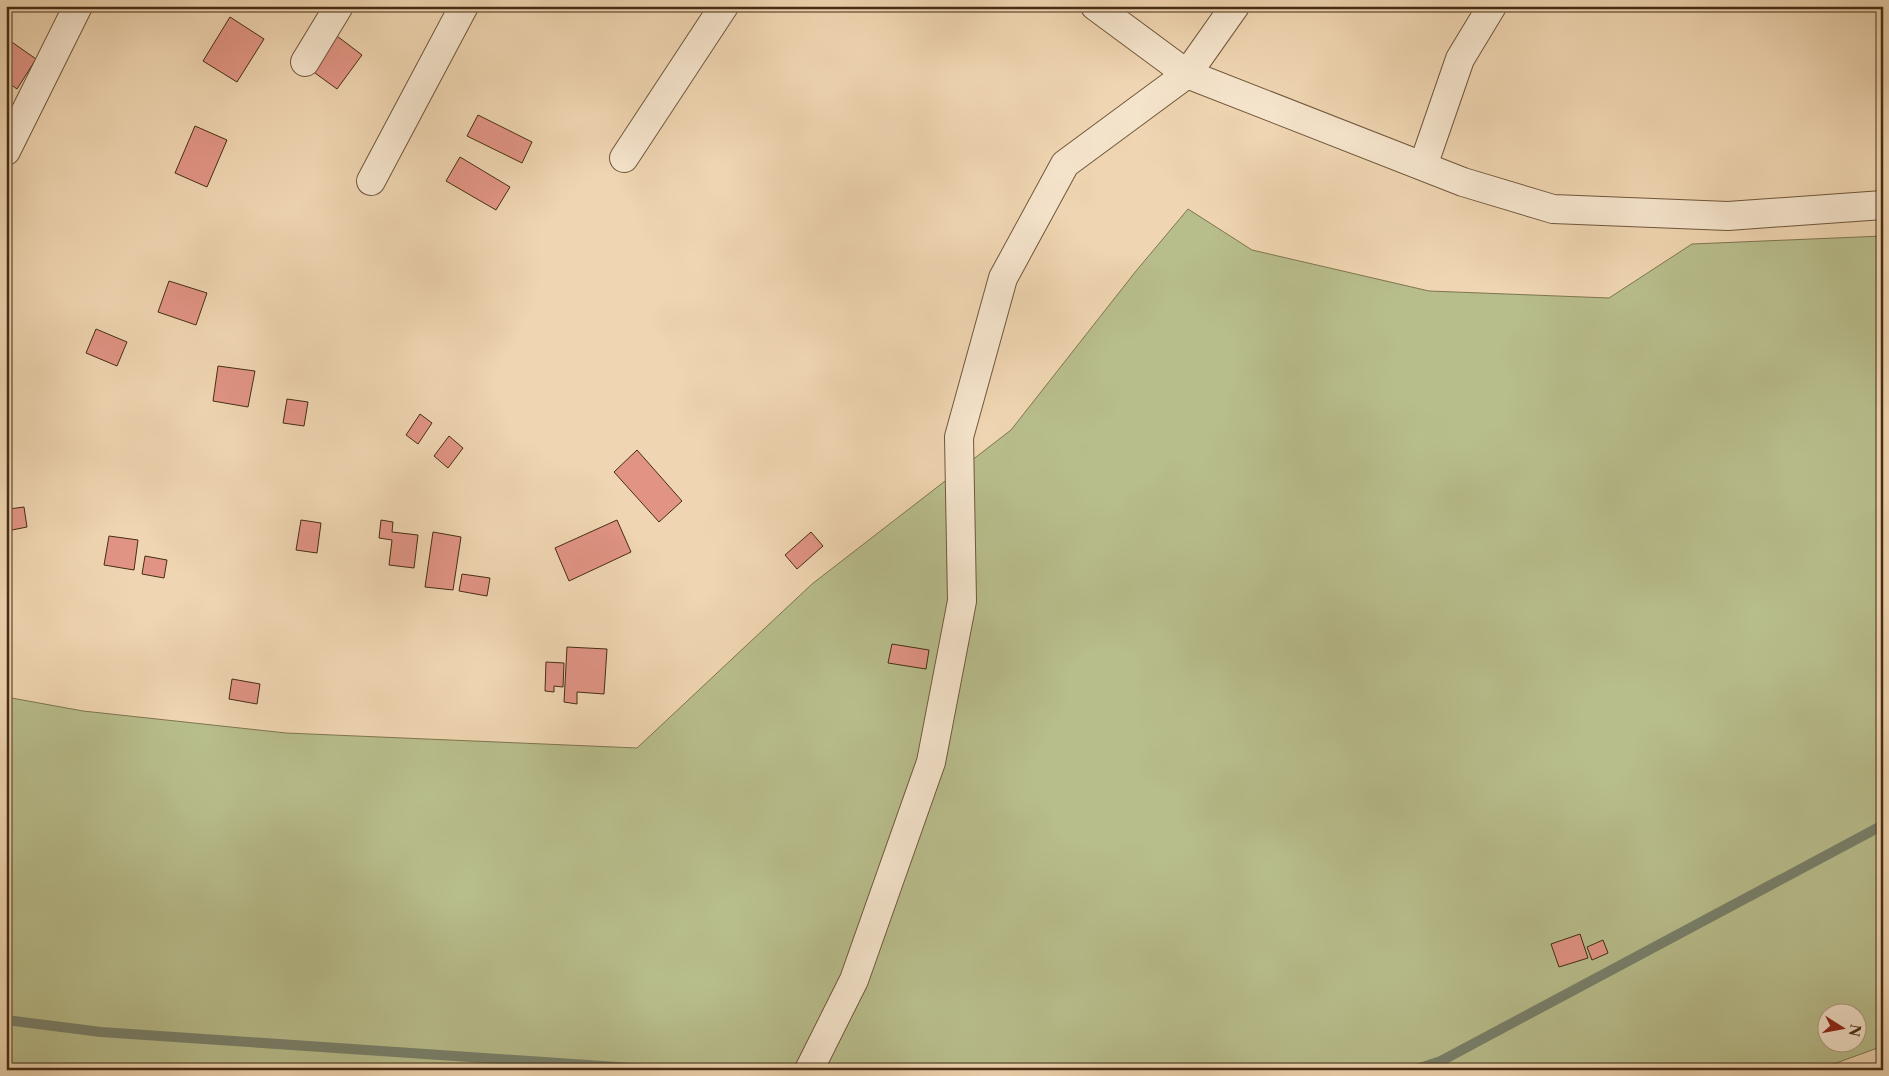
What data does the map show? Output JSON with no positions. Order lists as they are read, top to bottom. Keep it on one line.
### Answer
{"north":"right"}
